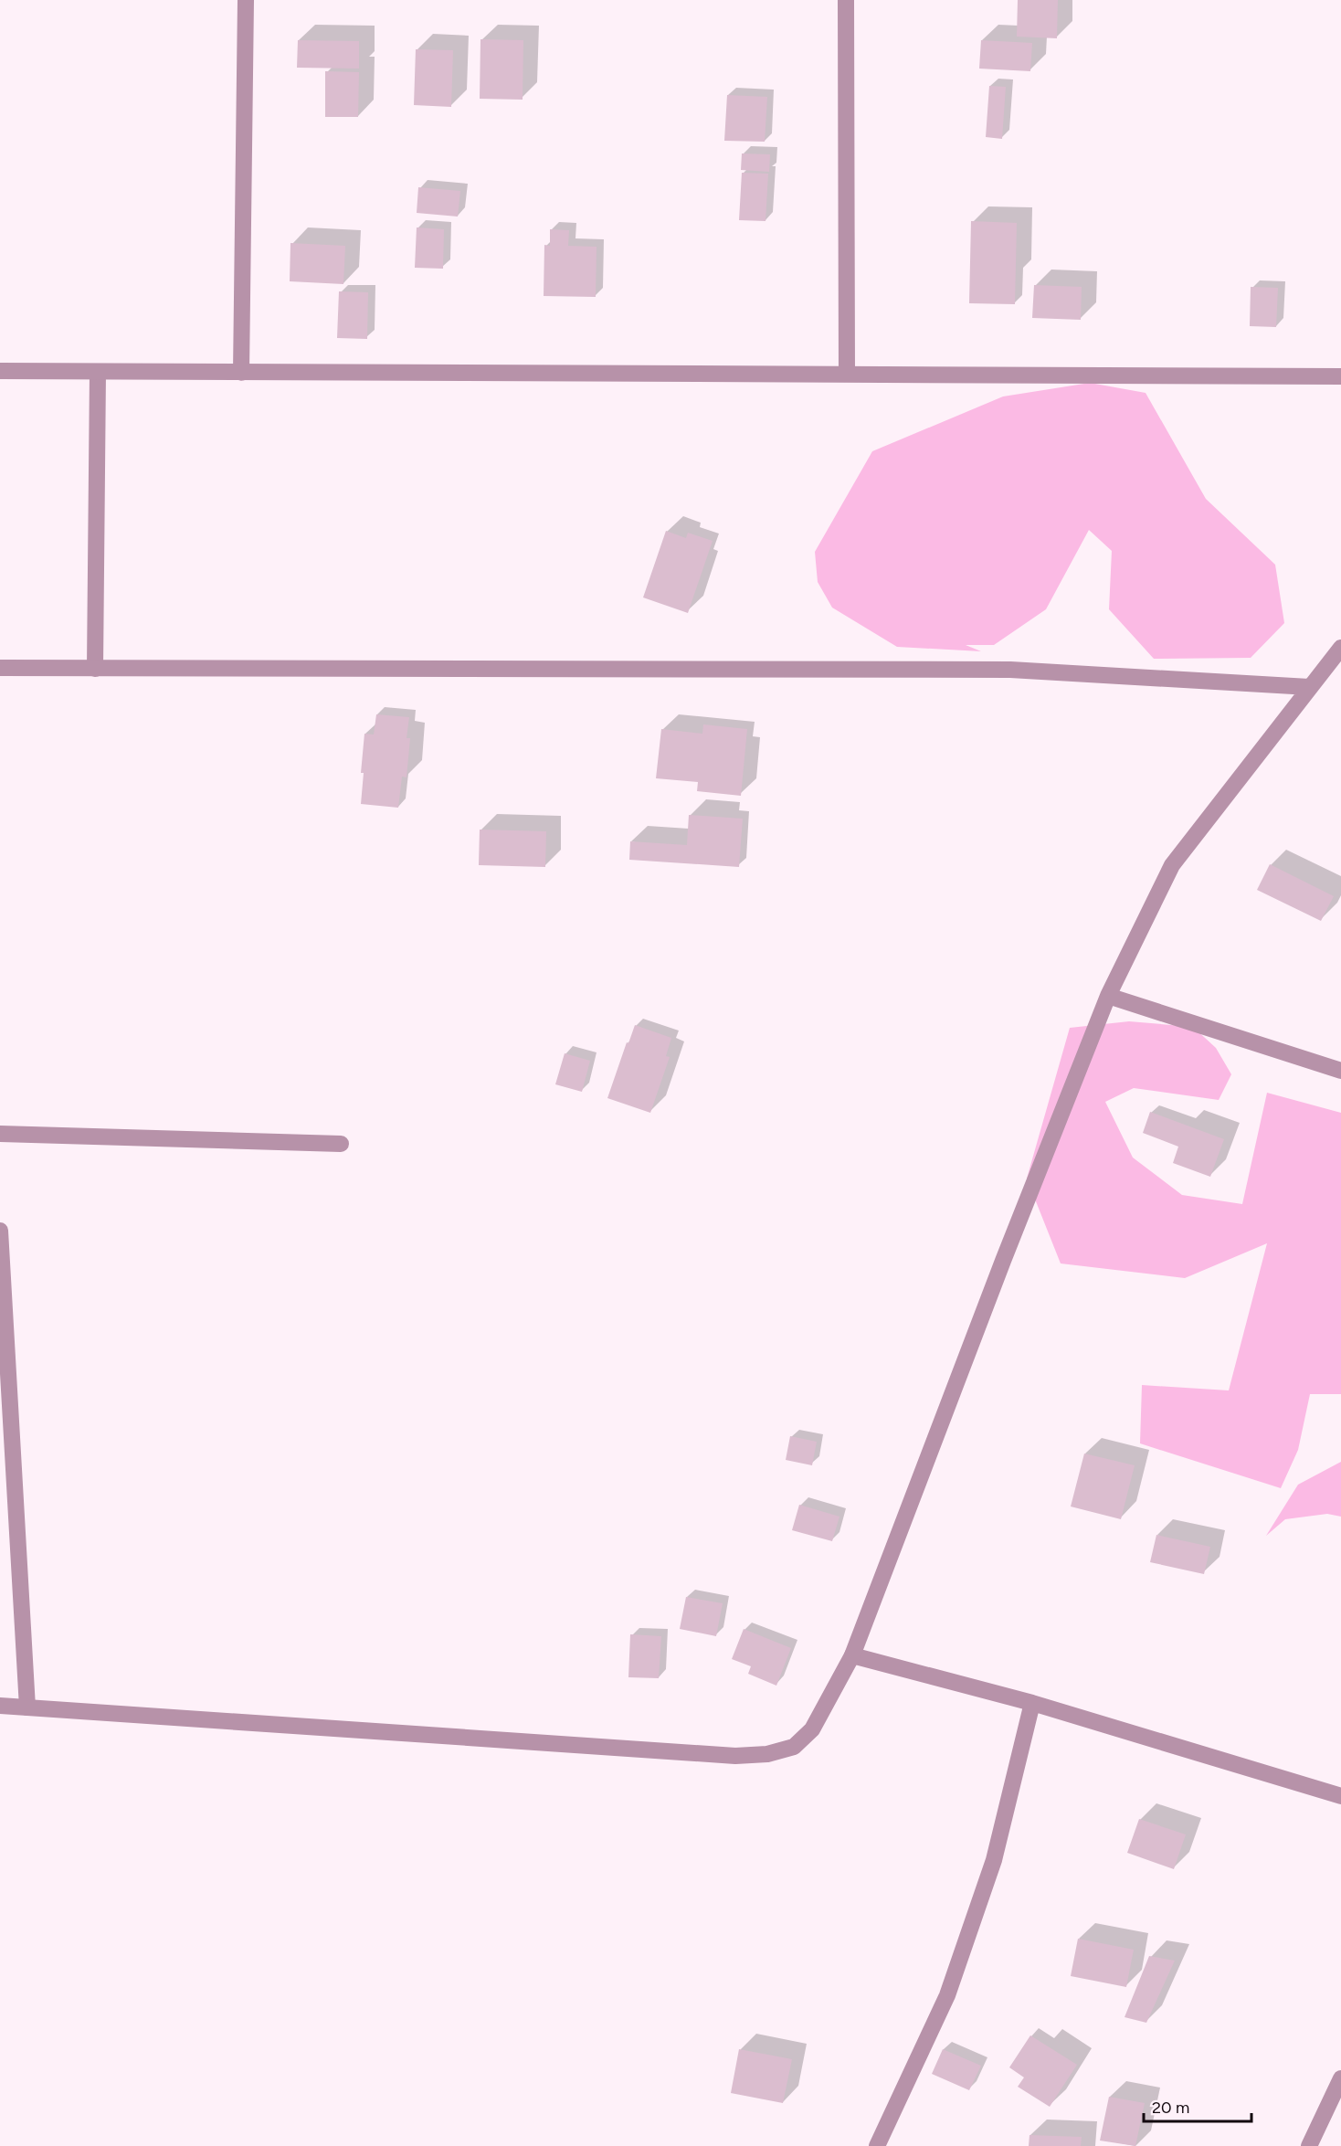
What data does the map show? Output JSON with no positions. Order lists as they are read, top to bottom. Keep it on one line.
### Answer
{"scale_bar":"20 m"}
